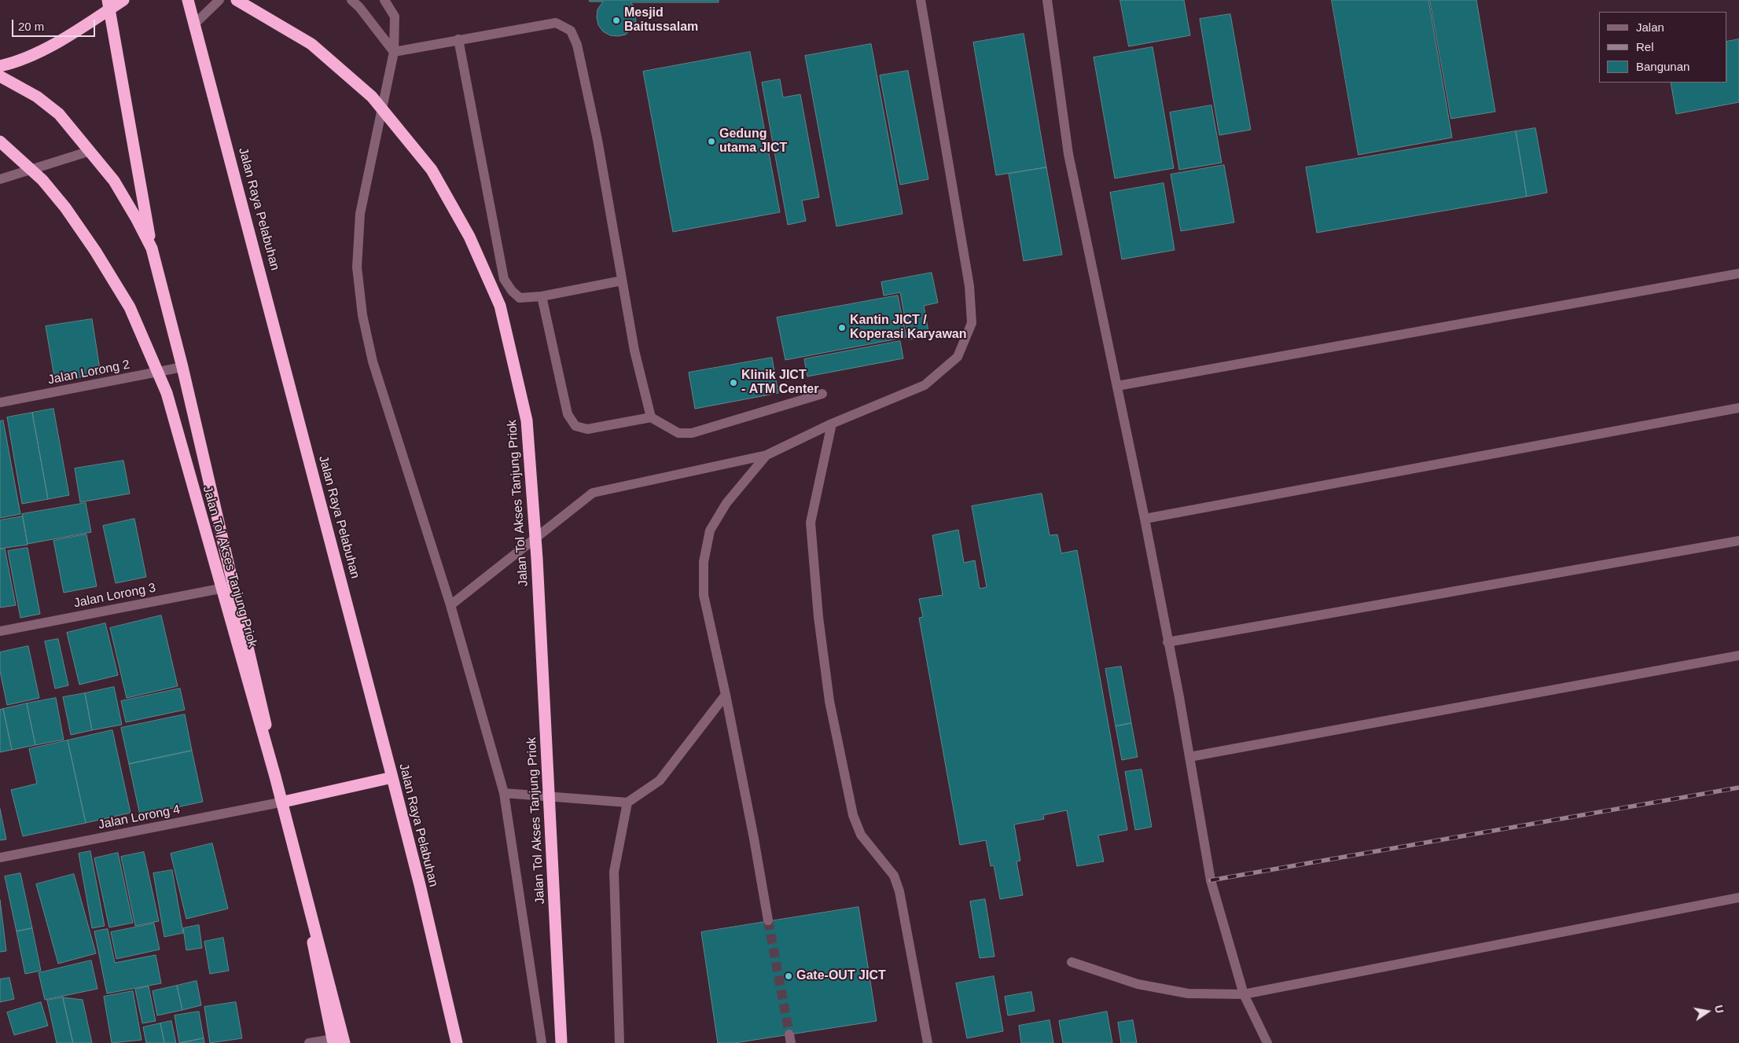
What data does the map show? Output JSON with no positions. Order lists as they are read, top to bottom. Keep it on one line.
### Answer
{"streets":{"highway":["Jalan Raya Pelabuhan","Jalan Tol Akses Tanjung Priok"],"street":["Jalan Lorong 2","Jalan Lorong 3","Jalan Lorong 4"]},"places":["Mesjid Baitussalam","Gedung utama JICT","Kantin JICT / Koperasi Karyawan","Klinik JICT - ATM Center","Gate-OUT JICT"],"legend":["Jalan","Rel","Bangunan"],"scale_bar":"20 m","north":"right"}
